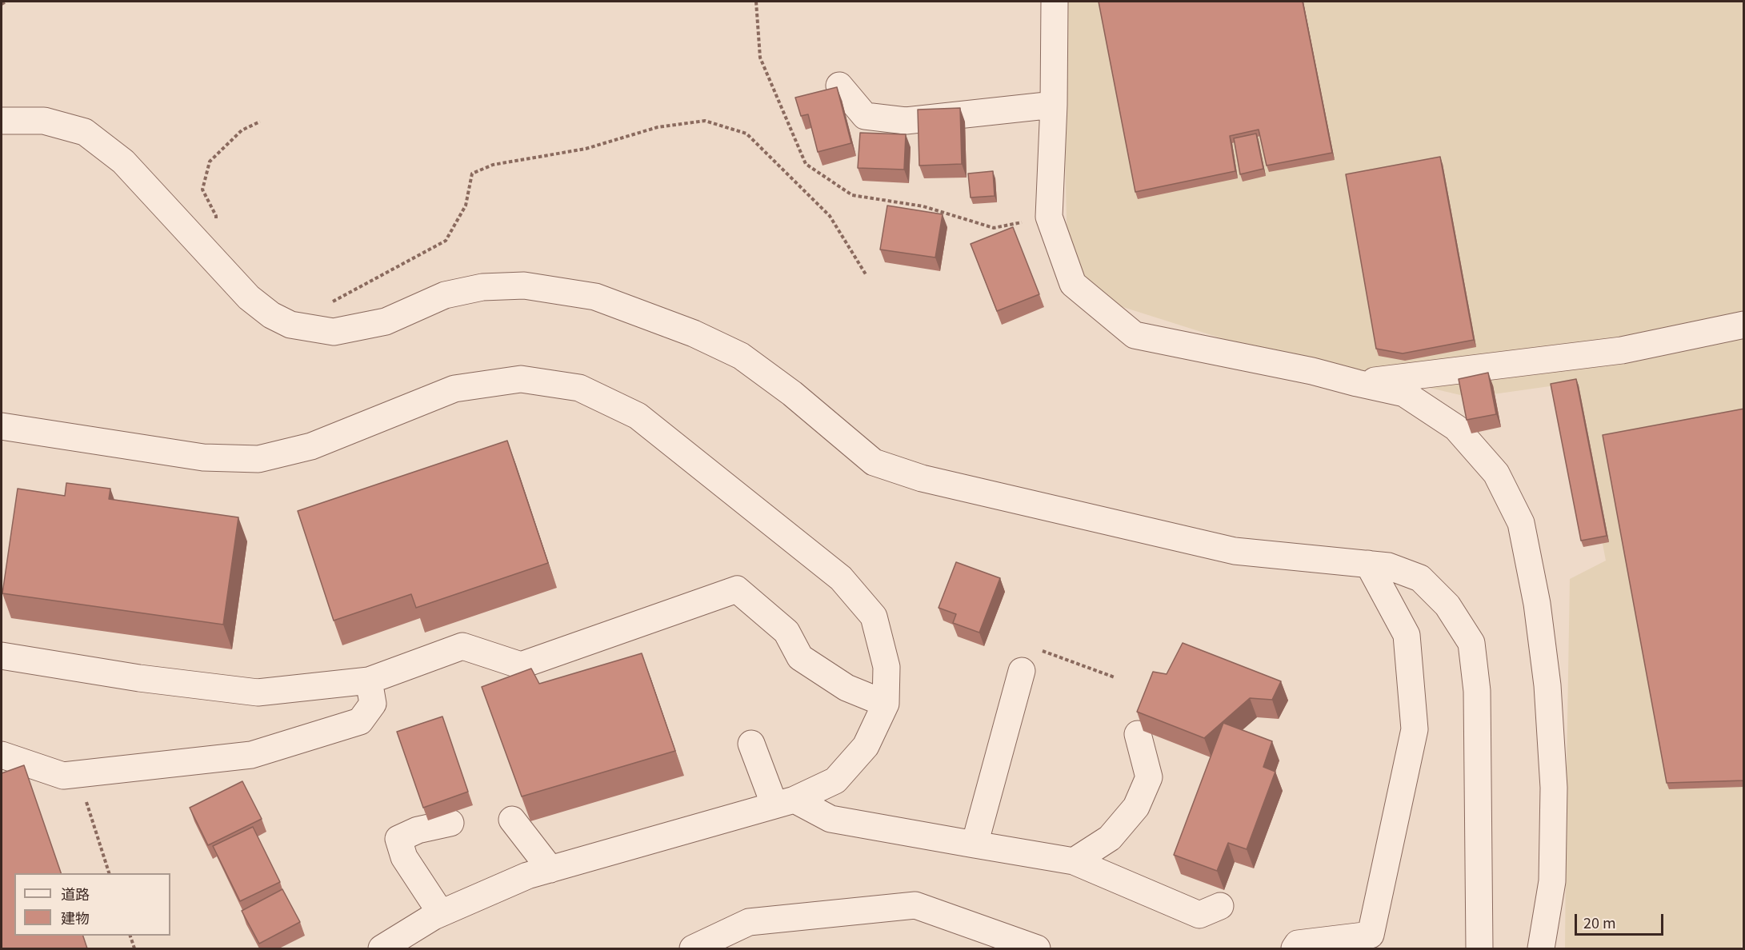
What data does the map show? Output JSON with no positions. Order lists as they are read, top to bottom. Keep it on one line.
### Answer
{"legend":["道路","建物"],"scale_bar":"20 m"}
